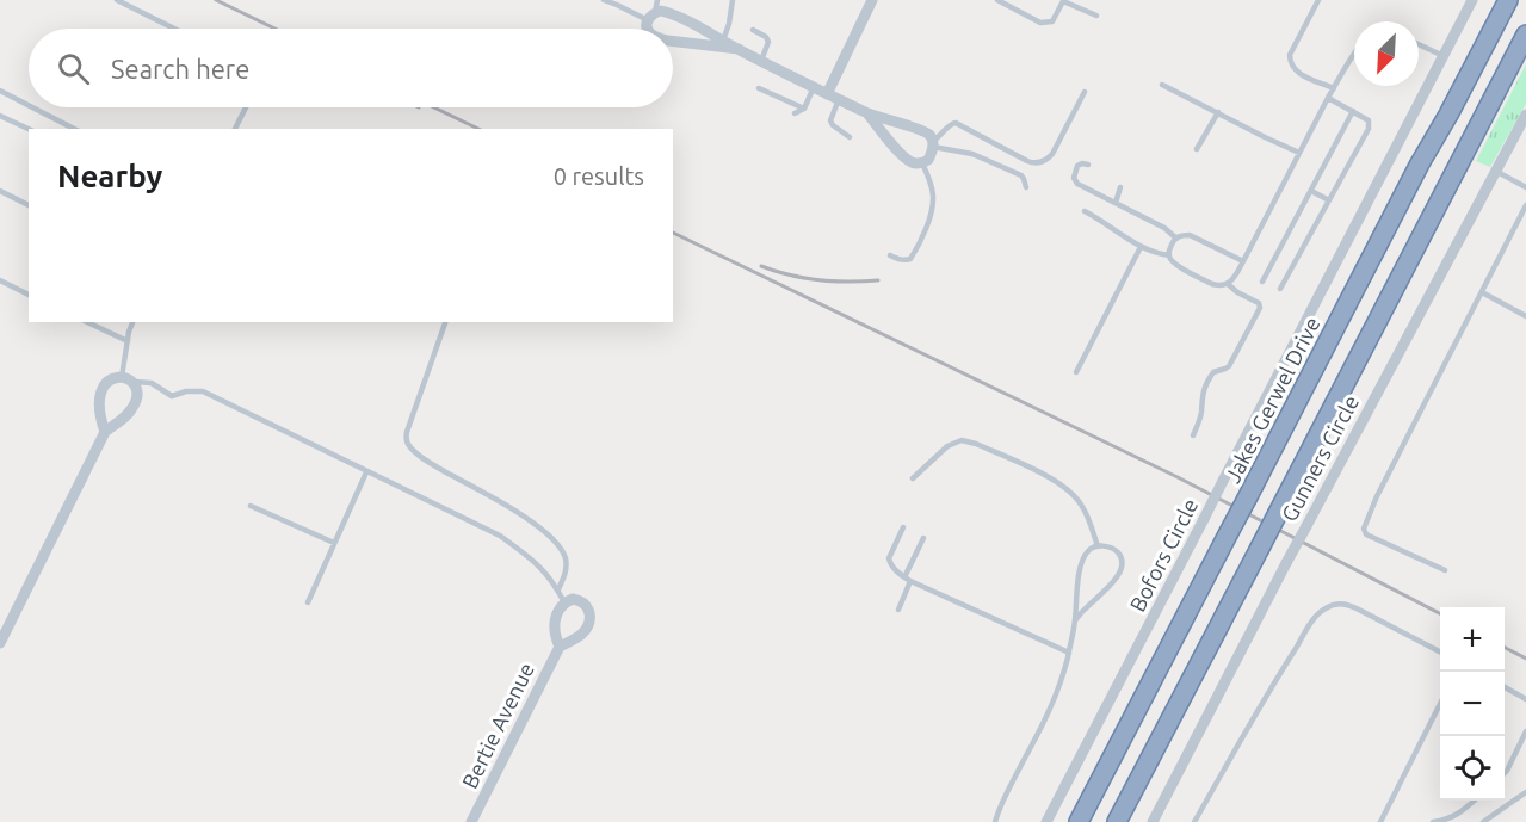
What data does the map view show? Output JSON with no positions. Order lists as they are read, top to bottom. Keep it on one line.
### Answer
{"streets":{"highway":["Jakes Gerwel Drive"],"street":["Gunners Circle","Bofors Circle","Bertie Avenue"]},"north":"bottom left","page":{"search":"Search here","heading":["Nearby","0 results"],"map_buttons":["+","−"]}}
